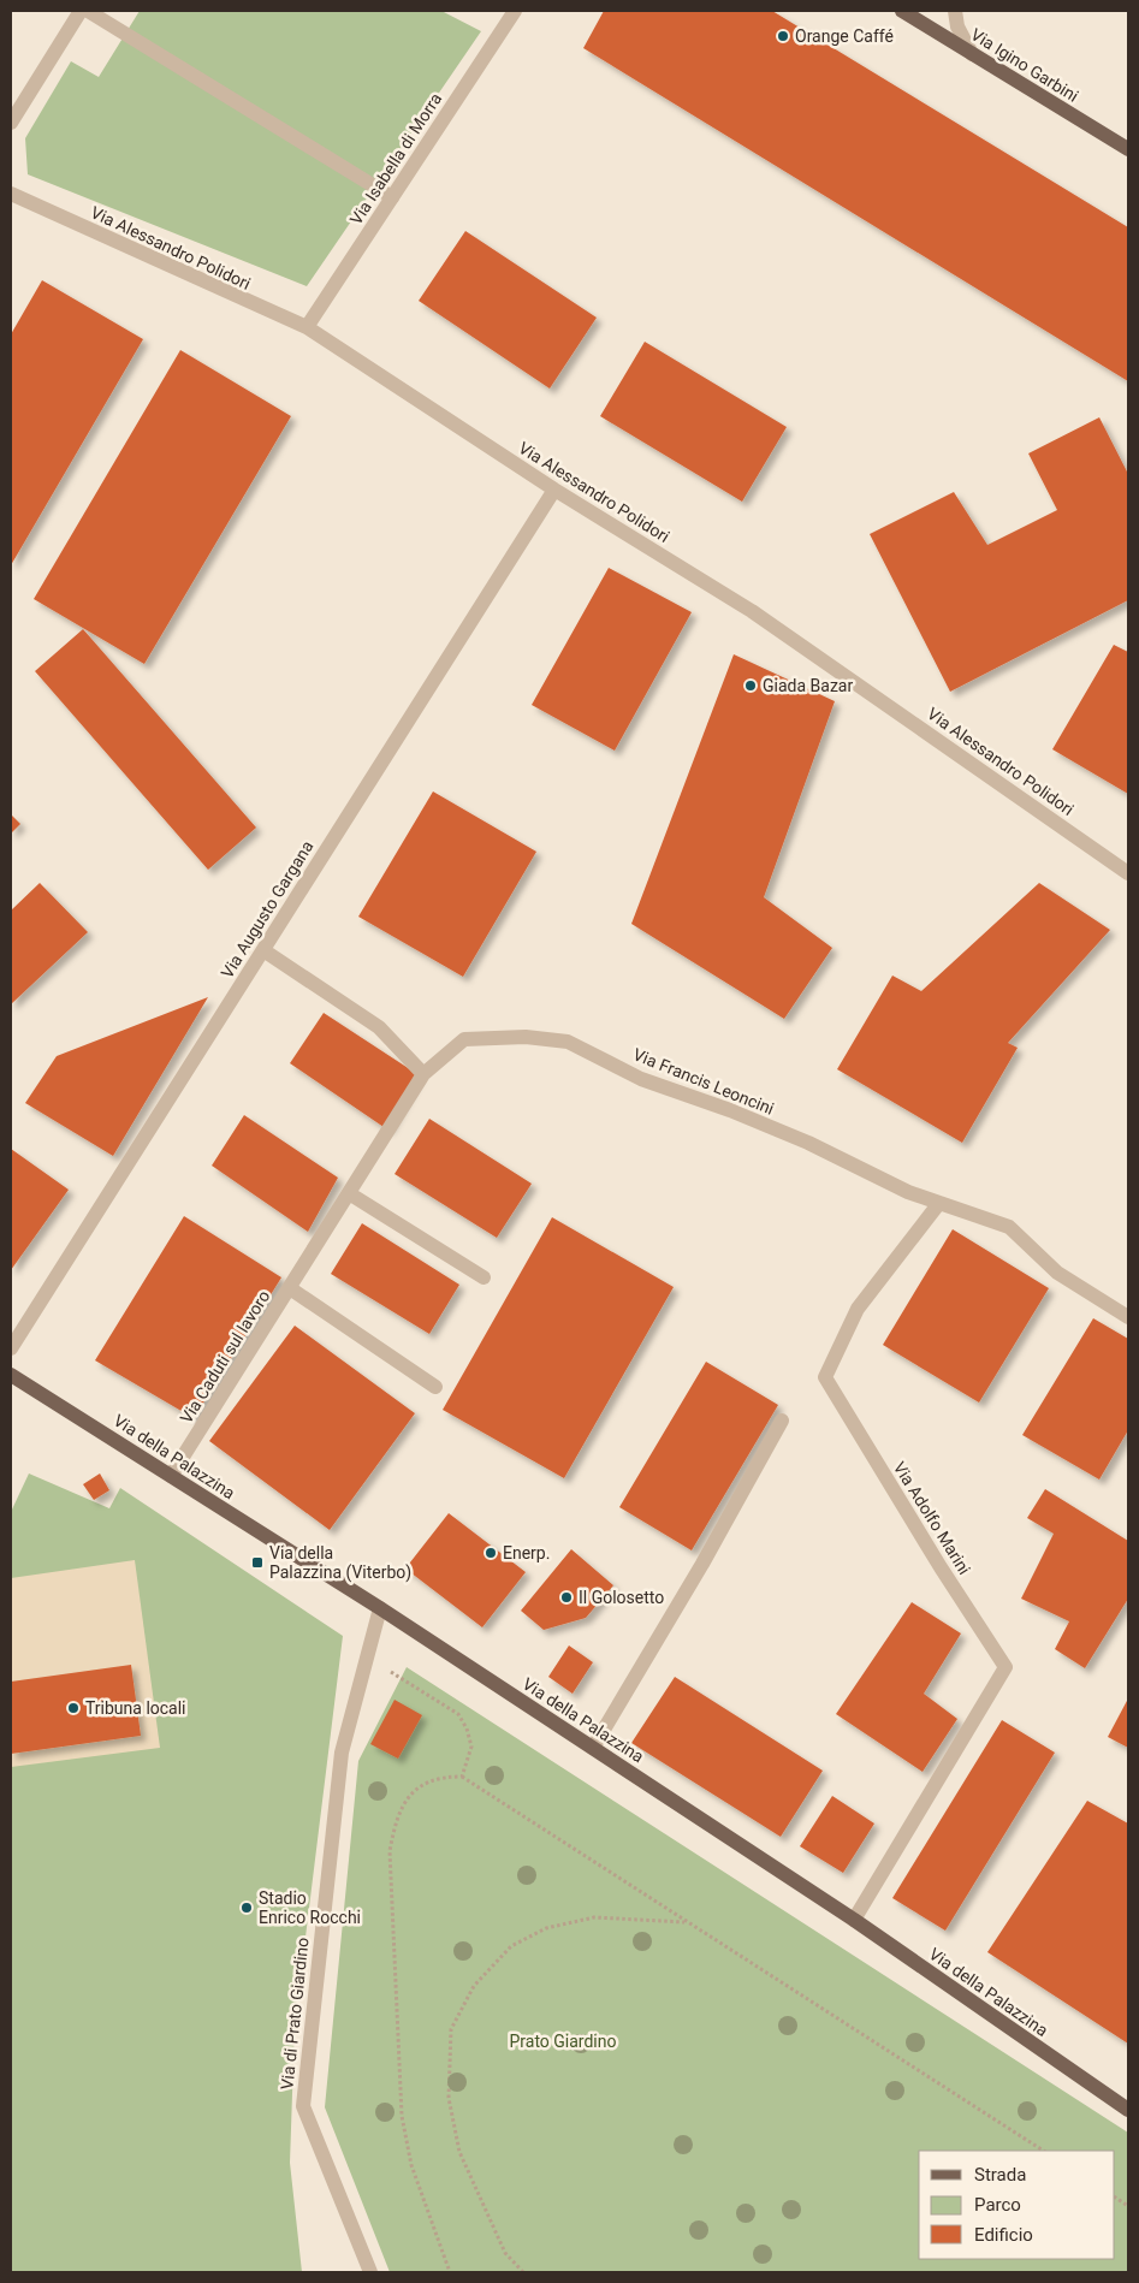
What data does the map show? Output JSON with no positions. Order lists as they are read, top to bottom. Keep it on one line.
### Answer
{"streets":{"main road":["Via Igino Garbini","Via della Palazzina"],"street":["Via Isabella di Morra","Via Alessandro Polidori","Via Augusto Gargana","Via Francis Leoncini","Via Caduti sul lavoro","Via Adolfo Marini","Via di Prato Giardino"]},"crossings":[["Via Isabella di Morra","Via Alessandro Polidori"],["Via Alessandro Polidori","Via Augusto Gargana"],["Via Francis Leoncini","Via Caduti sul lavoro"],["Via Francis Leoncini","Via Adolfo Marini"],["Via Caduti sul lavoro","Via della Palazzina"],["Via della Palazzina","Via Adolfo Marini"],["Via della Palazzina","Via di Prato Giardino"]],"parks":["Prato Giardino"],"places":{"other":["Orange Caffé","Giada Bazar","Enerp.","Il Golosetto","Tribuna locali","Stadio Enrico Rocchi"],"transit":["Via della Palazzina (Viterbo)"]},"legend":["Strada","Parco","Edificio"]}
